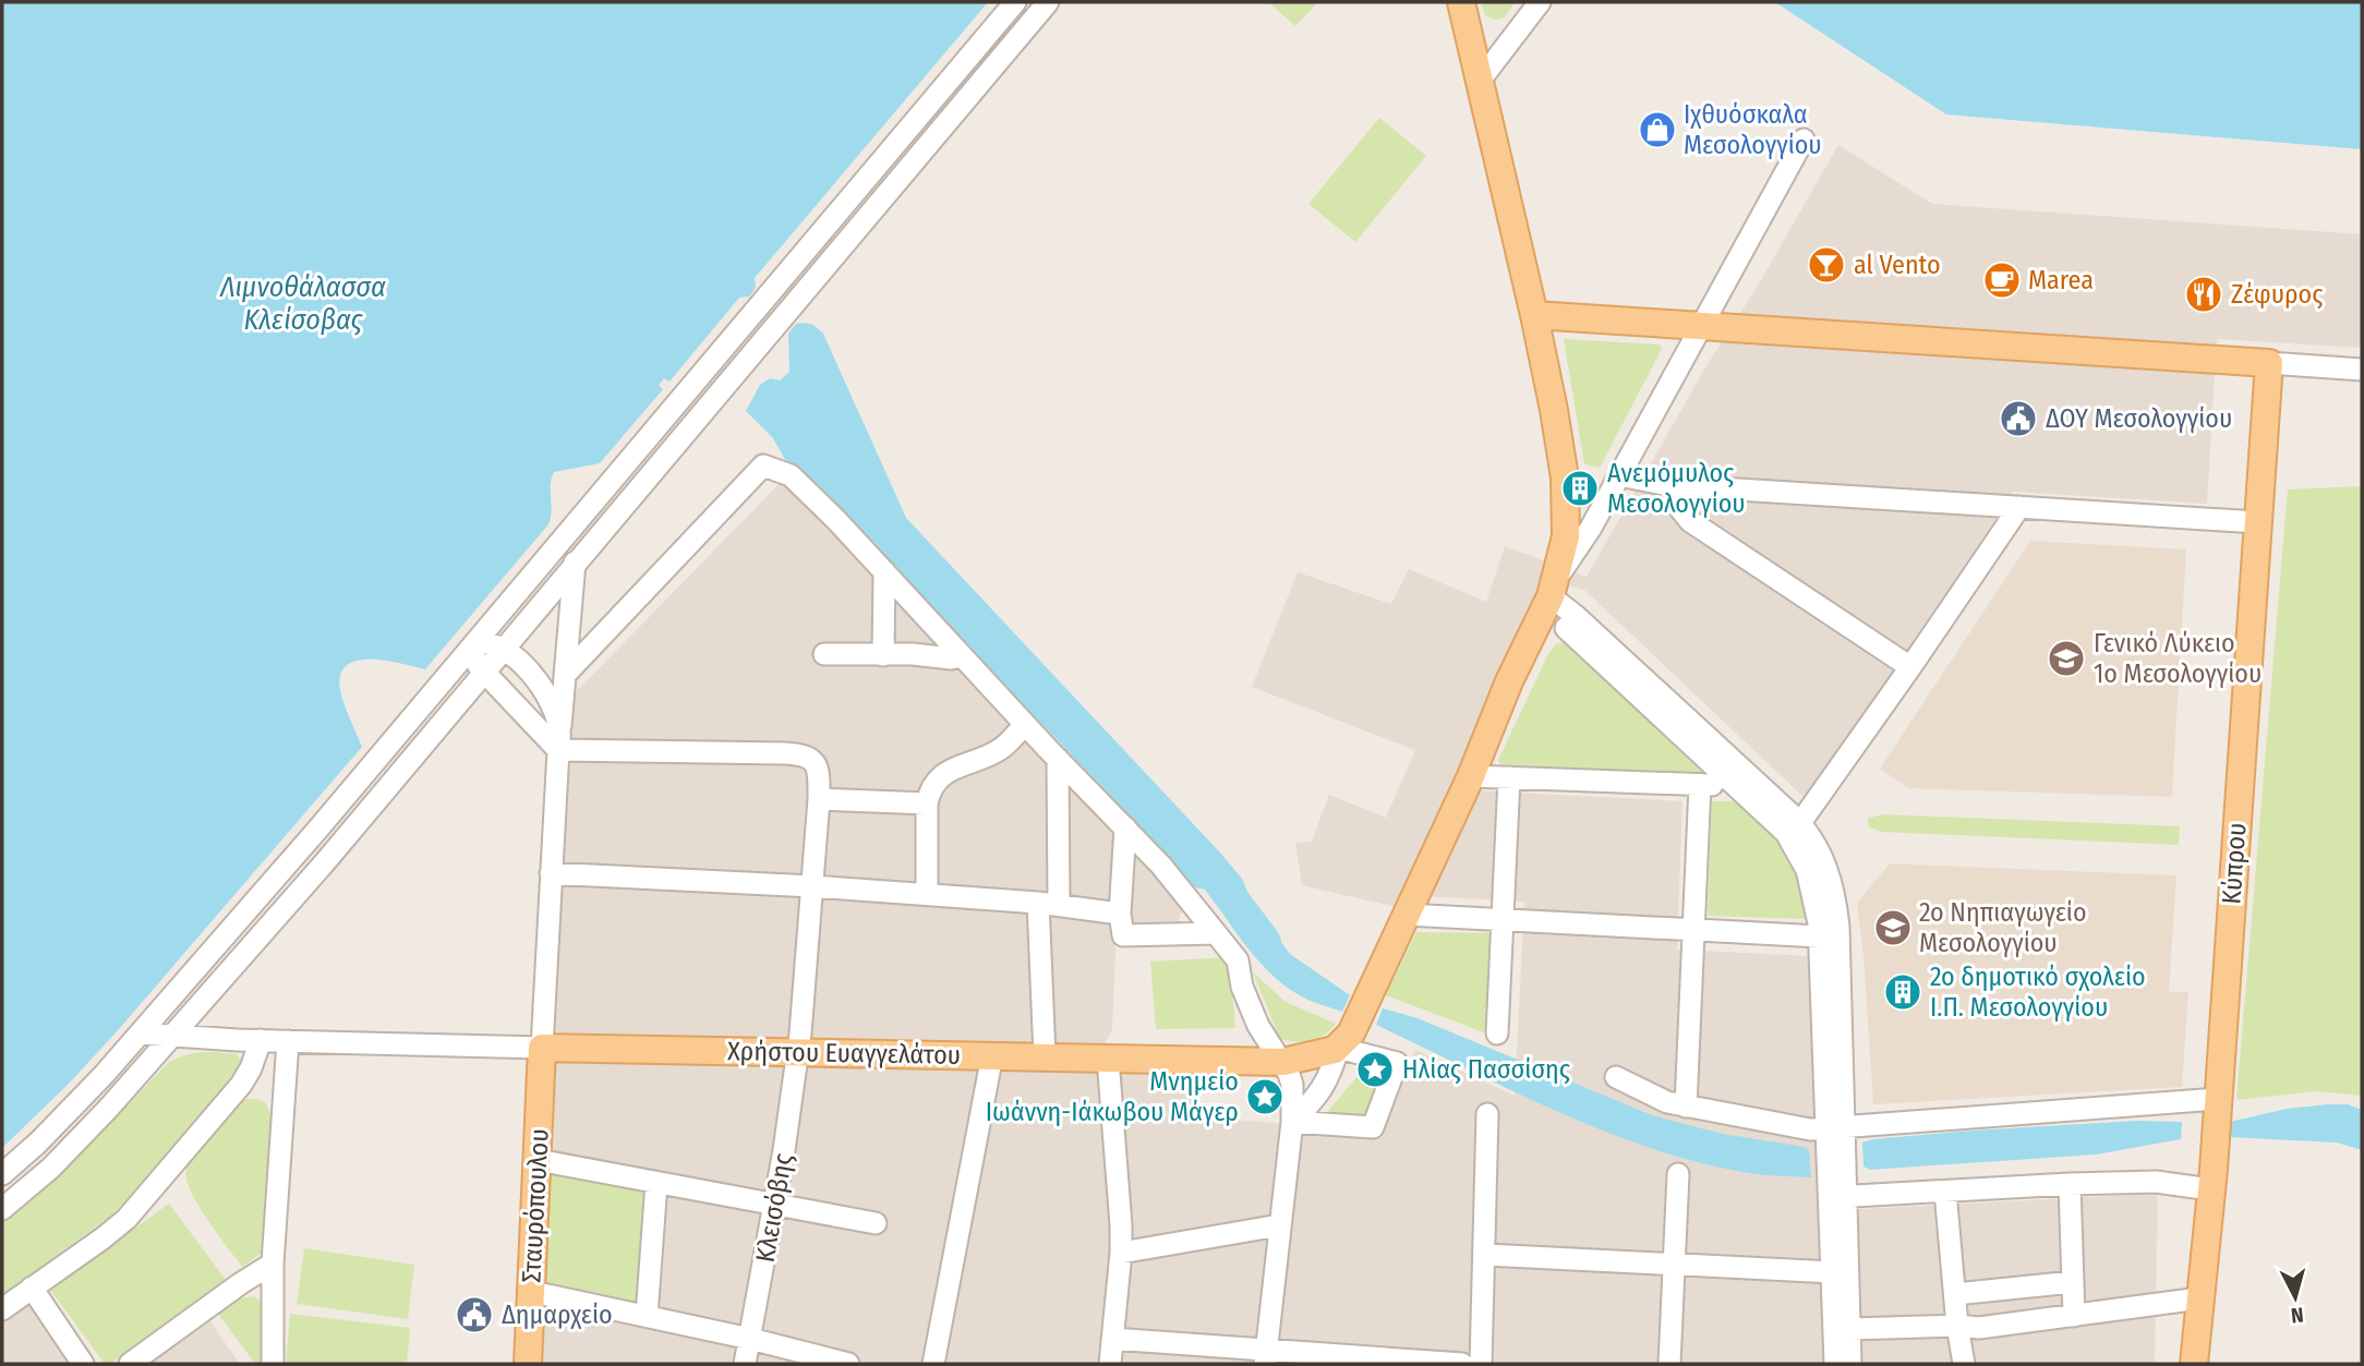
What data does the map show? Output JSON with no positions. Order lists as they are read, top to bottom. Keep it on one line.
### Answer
{"streets":{"main road":["Κύπρου","Χρήστου Ευαγγελάτου","Σταυρόπουλου"],"street":["Κλεισόβης"]},"crossings":[["Χρήστου Ευαγγελάτου","Σταυρόπουλου"],["Χρήστου Ευαγγελάτου","Κλεισόβης"]],"water":["Λιμνοθάλασσα Κλείσοβας"],"places":{"shop":["Ιχθυόσκαλα Μεσολογγίου"],"bar":["al Vento"],"cafe":["Marea"],"restaurant":["Ζέφυρος"],"public building":["ΔΟΥ Μεσολογγίου","Δημαρχείο"],"building":["Ανεμόμυλος Μεσολογγίου","2ο δημοτικό σχολείο Ι.Π. Μεσολογγίου"],"school or university":["Γενικό Λύκειο 1ο Μεσολογγίου","2ο Νηπιαγωγείο Μεσολογγίου"],"place":["Ηλίας Πασσίσης","Μνημείο Ιωάννη-Ιάκωβου Μάγερ"]},"north":"bottom"}
